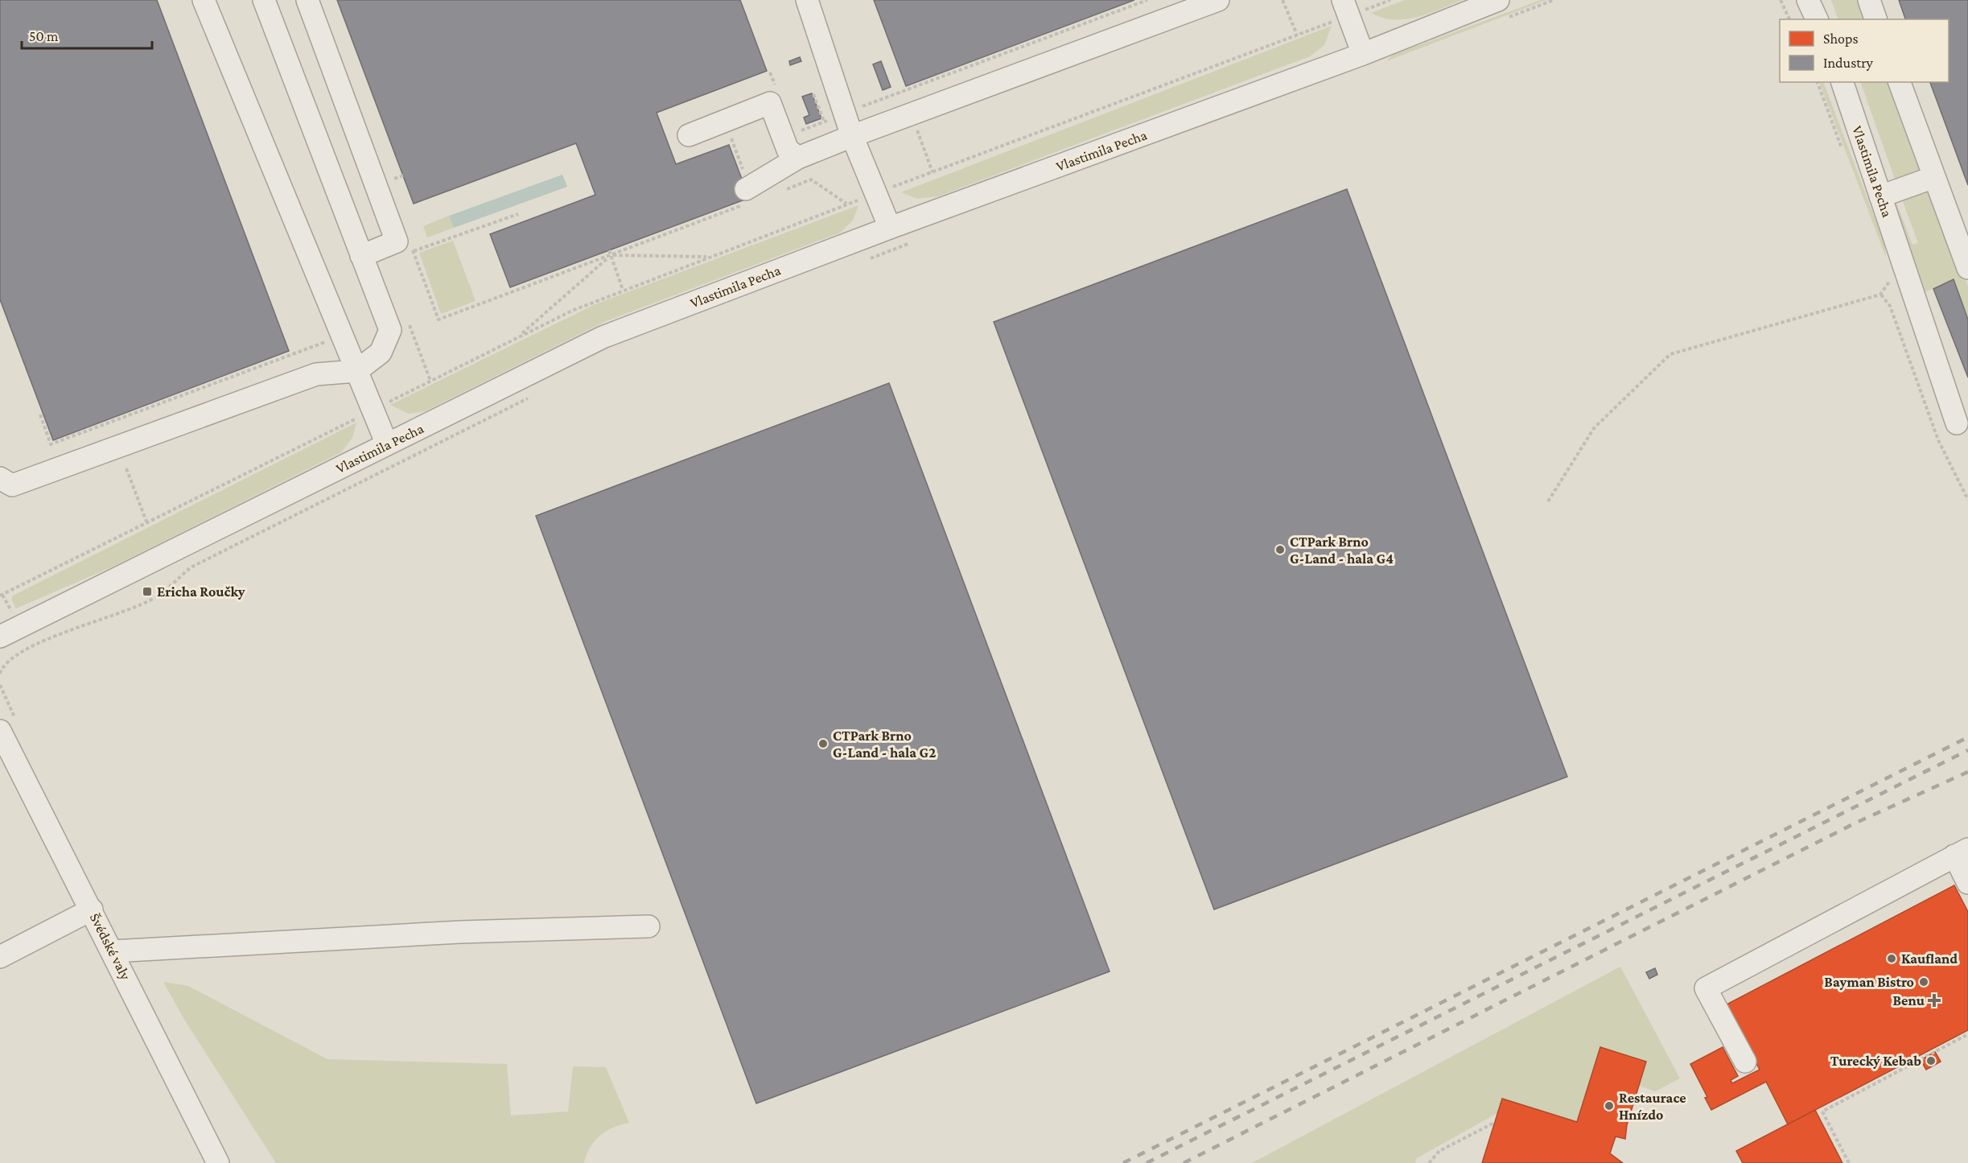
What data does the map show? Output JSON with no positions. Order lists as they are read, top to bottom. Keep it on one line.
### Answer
{"streets":{"street":["Vlastimila Pecha","Švédské valy"]},"places":{"other":["CTPark Brno G-Land - hala G4","CTPark Brno G-Land - hala G2","Kaufland","Bayman Bistro","Turecký Kebab","Restaurace Hnízdo"],"transit":["Ericha Roučky"],"health":["Benu"]},"legend":["Shops","Industry"],"scale_bar":"50 m"}
